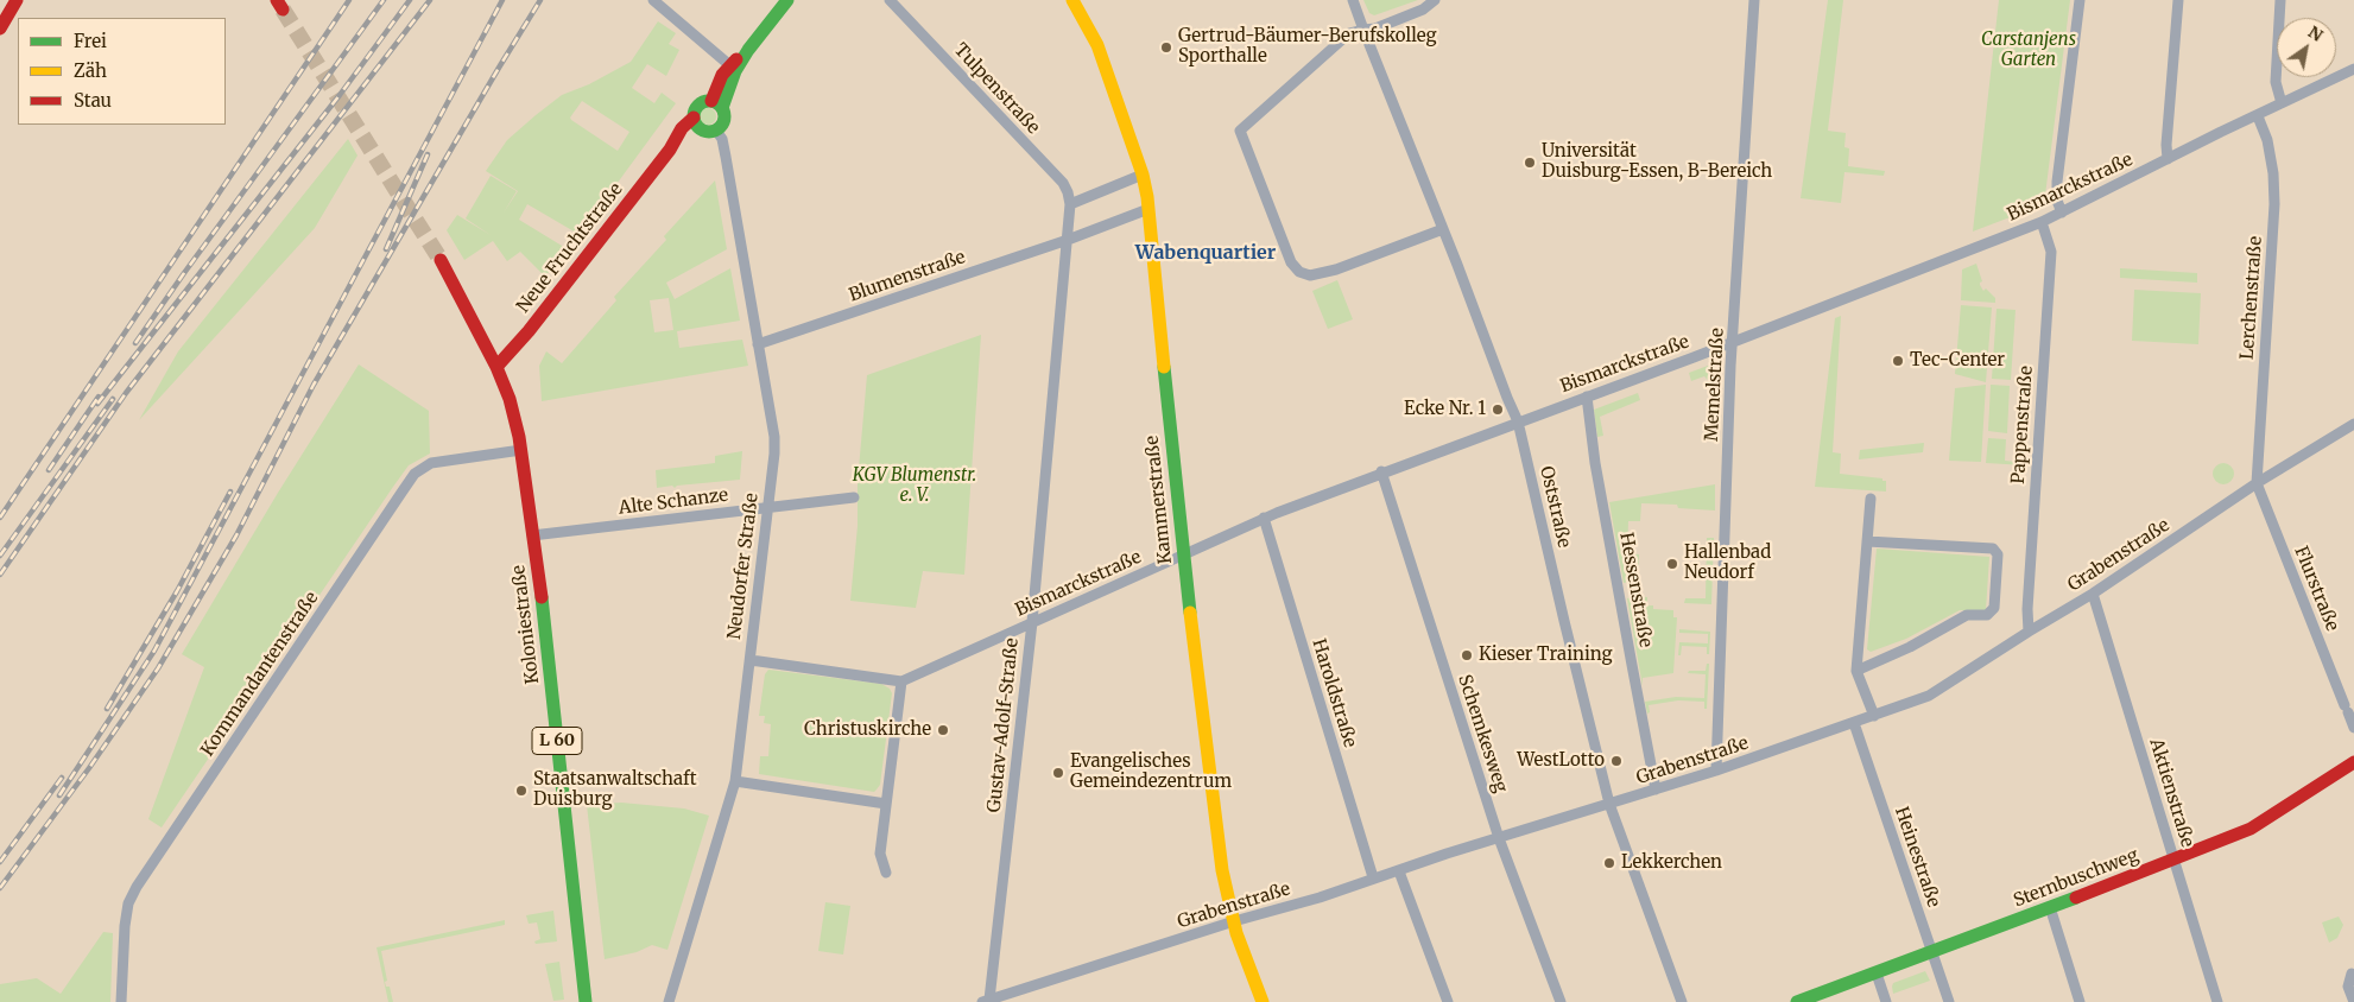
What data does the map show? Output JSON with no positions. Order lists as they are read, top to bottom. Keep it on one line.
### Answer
{"streets":{"street":["Tulpenstraße","Bismarckstraße","Neue Fruchtstraße","Blumenstraße","Lerchenstraße","Memelstraße","Pappenstraße","Kammerstraße","Alte Schanze","Oststraße","Grabenstraße","Neudorfer Straße","Flurstraße","Hessenstraße","Koloniestraße","Kommandantenstraße","Haroldstraße","Gustav-Adolf-Straße","Schemkesweg","L 60","Aktienstraße","Heinestraße","Sternbuschweg"]},"crossings":[["Bismarckstraße","Lerchenstraße"],["Bismarckstraße","Memelstraße"],["Bismarckstraße","Pappenstraße"],["Bismarckstraße","Kammerstraße"],["Bismarckstraße","Oststraße"],["Bismarckstraße","Hessenstraße"],["Bismarckstraße","Haroldstraße"],["Bismarckstraße","Gustav-Adolf-Straße"],["Bismarckstraße","Schemkesweg"],["Neue Fruchtstraße","Neudorfer Straße"],["Neue Fruchtstraße","Koloniestraße"],["Blumenstraße","Kammerstraße"],["Blumenstraße","Neudorfer Straße"],["Blumenstraße","Gustav-Adolf-Straße"],["Lerchenstraße","Grabenstraße"],["Lerchenstraße","Flurstraße"],["Memelstraße","Grabenstraße"],["Pappenstraße","Grabenstraße"],["Kammerstraße","Grabenstraße"],["Alte Schanze","Neudorfer Straße"],["Alte Schanze","Koloniestraße"],["Oststraße","Grabenstraße"],["Grabenstraße","Flurstraße"],["Grabenstraße","Hessenstraße"],["Grabenstraße","Haroldstraße"],["Grabenstraße","Gustav-Adolf-Straße"],["Grabenstraße","Schemkesweg"],["Grabenstraße","Aktienstraße"],["Grabenstraße","Heinestraße"],["Koloniestraße","Kommandantenstraße"],["Aktienstraße","Sternbuschweg"],["Heinestraße","Sternbuschweg"]],"districts":["Wabenquartier"],"parks":["Carstanjens Garten","KGV Blumenstr. e. V."],"places":["Gertrud-Bäumer-Berufskolleg Sporthalle","Universität Duisburg-Essen, B-Bereich","Tec-Center","Ecke Nr. 1","Hallenbad Neudorf","Kieser Training","Christuskirche","WestLotto","Evangelisches Gemeindezentrum","Staatsanwaltschaft Duisburg","Lekkerchen"],"legend":["Frei","Zäh","Stau"],"north":"top right"}
